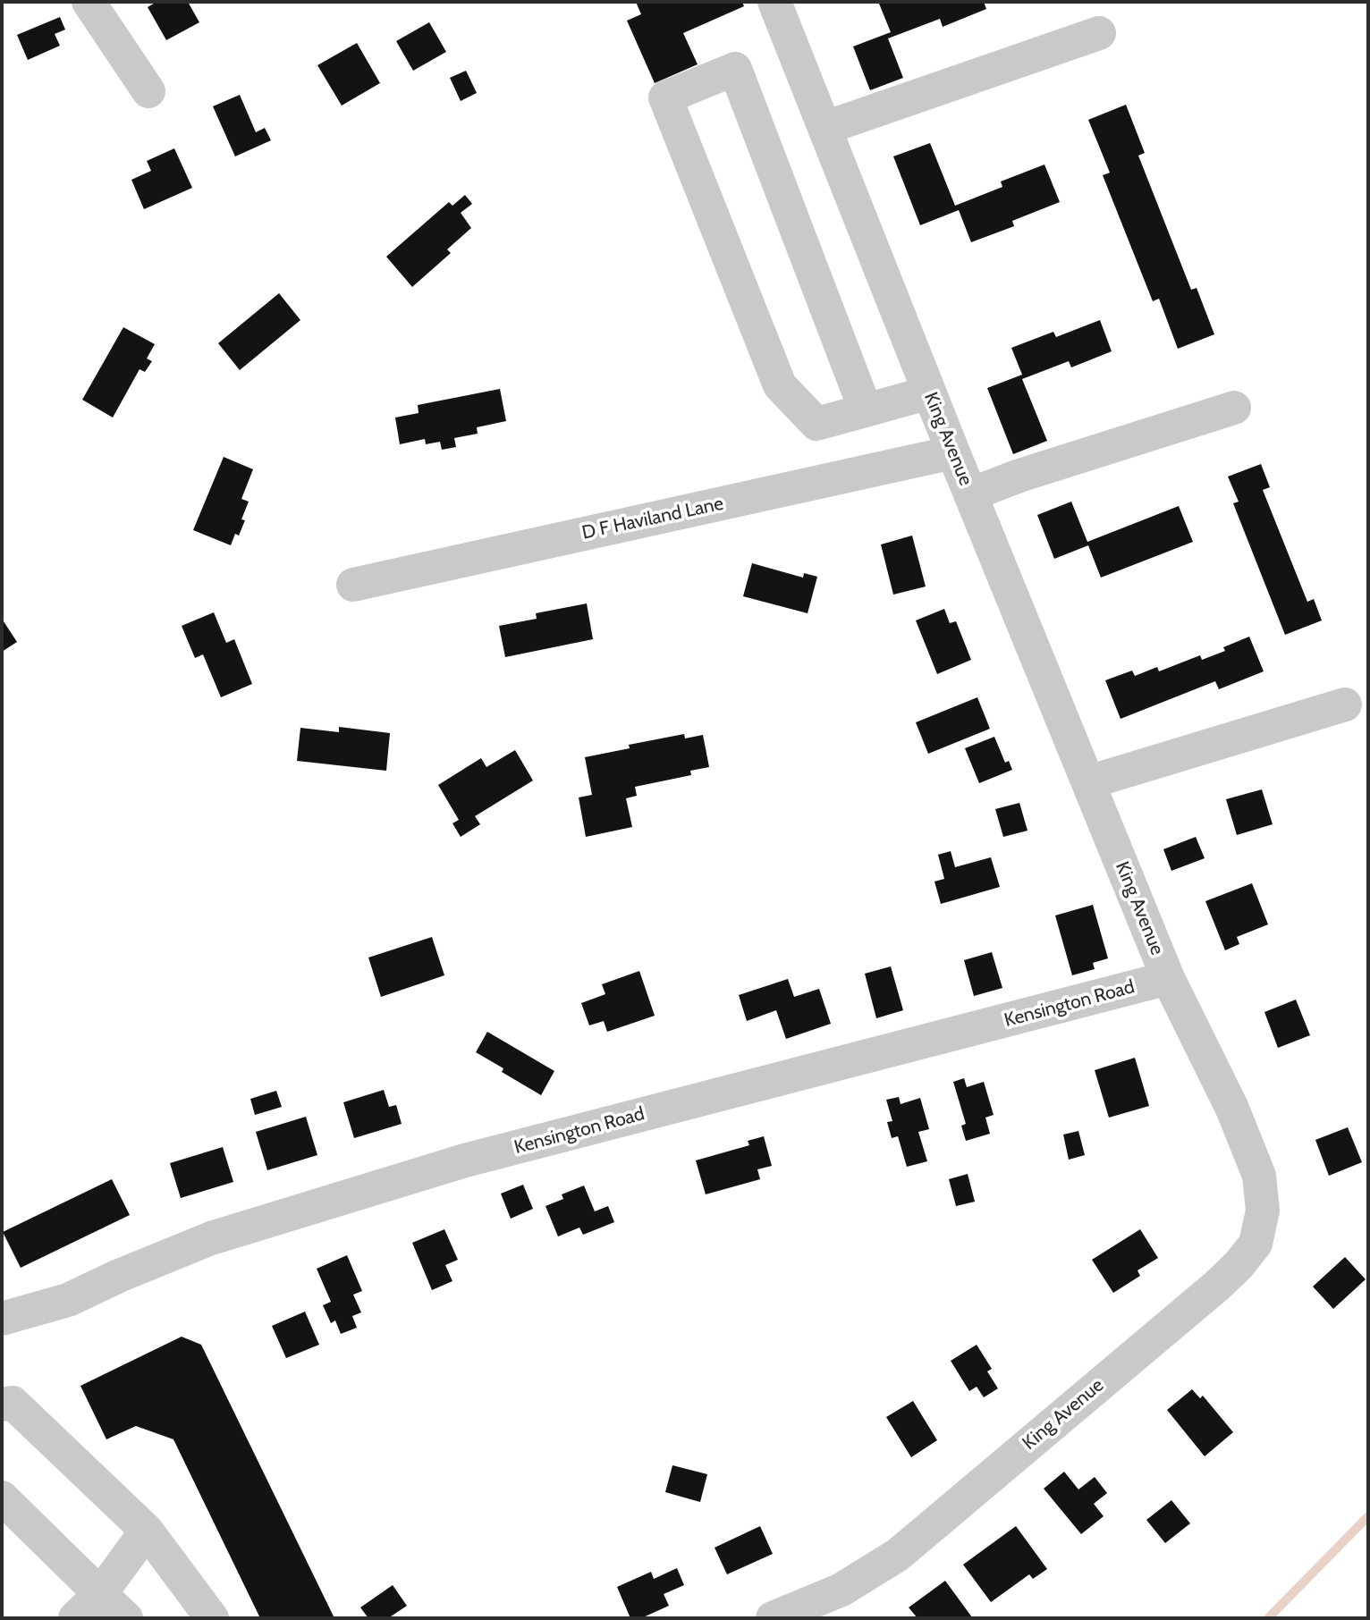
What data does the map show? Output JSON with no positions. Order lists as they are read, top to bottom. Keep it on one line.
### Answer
{"streets":{"street":["King Avenue","D F Haviland Lane","Kensington Road"]},"crossings":[["King Avenue","D F Haviland Lane"],["King Avenue","Kensington Road"]]}
